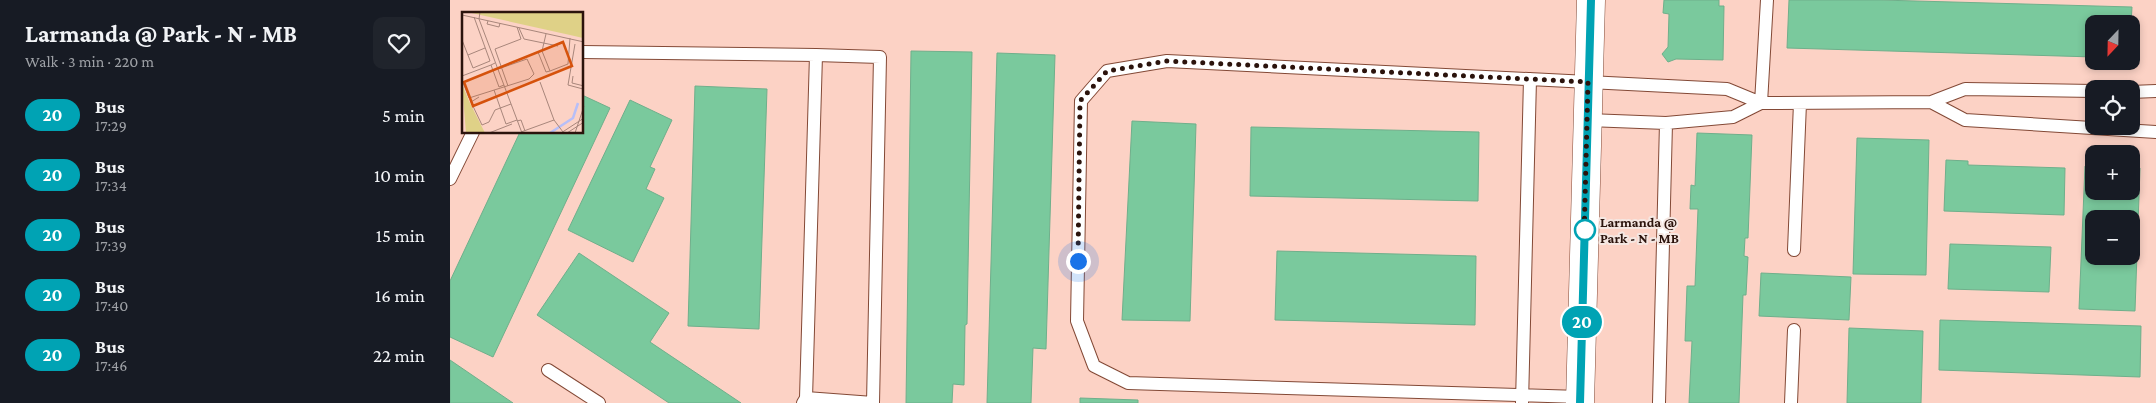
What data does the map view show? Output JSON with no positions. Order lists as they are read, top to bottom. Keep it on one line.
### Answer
{"places":["Larmanda @ Park - N - MB"],"lines":["bus line 20"],"north":"bottom","page":{"heading":["Larmanda @ Park - N - MB","Walk · 3 min · 220 m"],"on_map":"20","map_buttons":["+","−"],"list":[{"mark":"20","name":"Bus","note":"17:29","value":"5 min"},{"mark":"20","name":"Bus","note":"17:34","value":"10 min"},{"mark":"20","name":"Bus","note":"17:39","value":"15 min"},{"mark":"20","name":"Bus","note":"17:40","value":"16 min"},{"mark":"20","name":"Bus","note":"17:46","value":"22 min"}]}}
